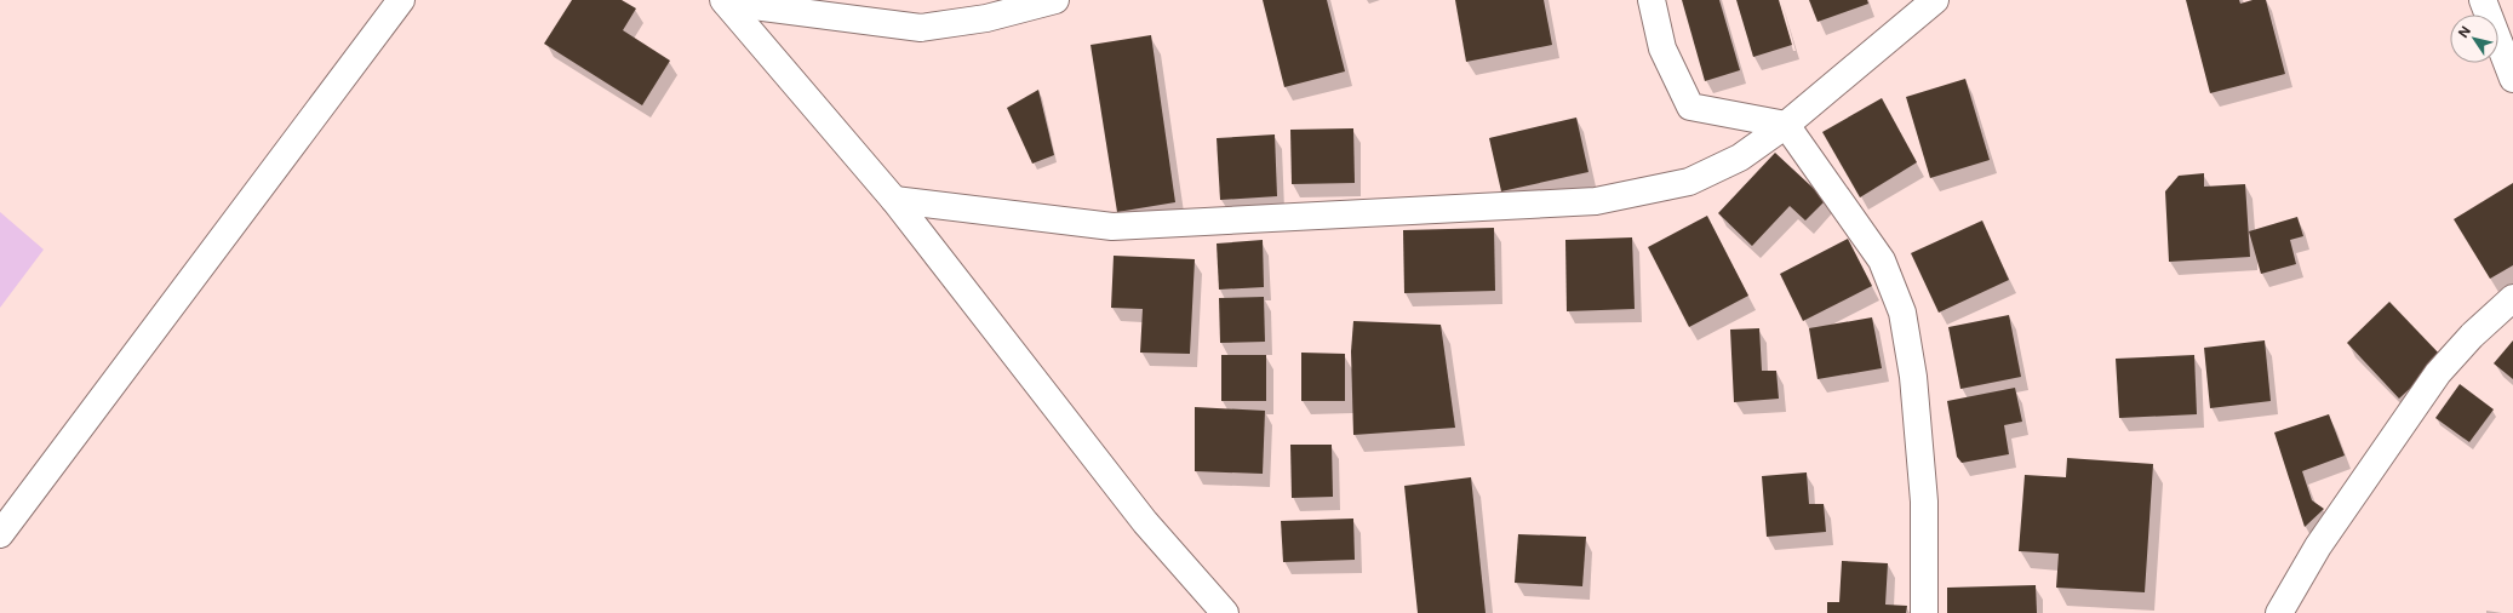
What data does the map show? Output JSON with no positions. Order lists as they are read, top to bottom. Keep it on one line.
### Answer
{"north":"top left"}
